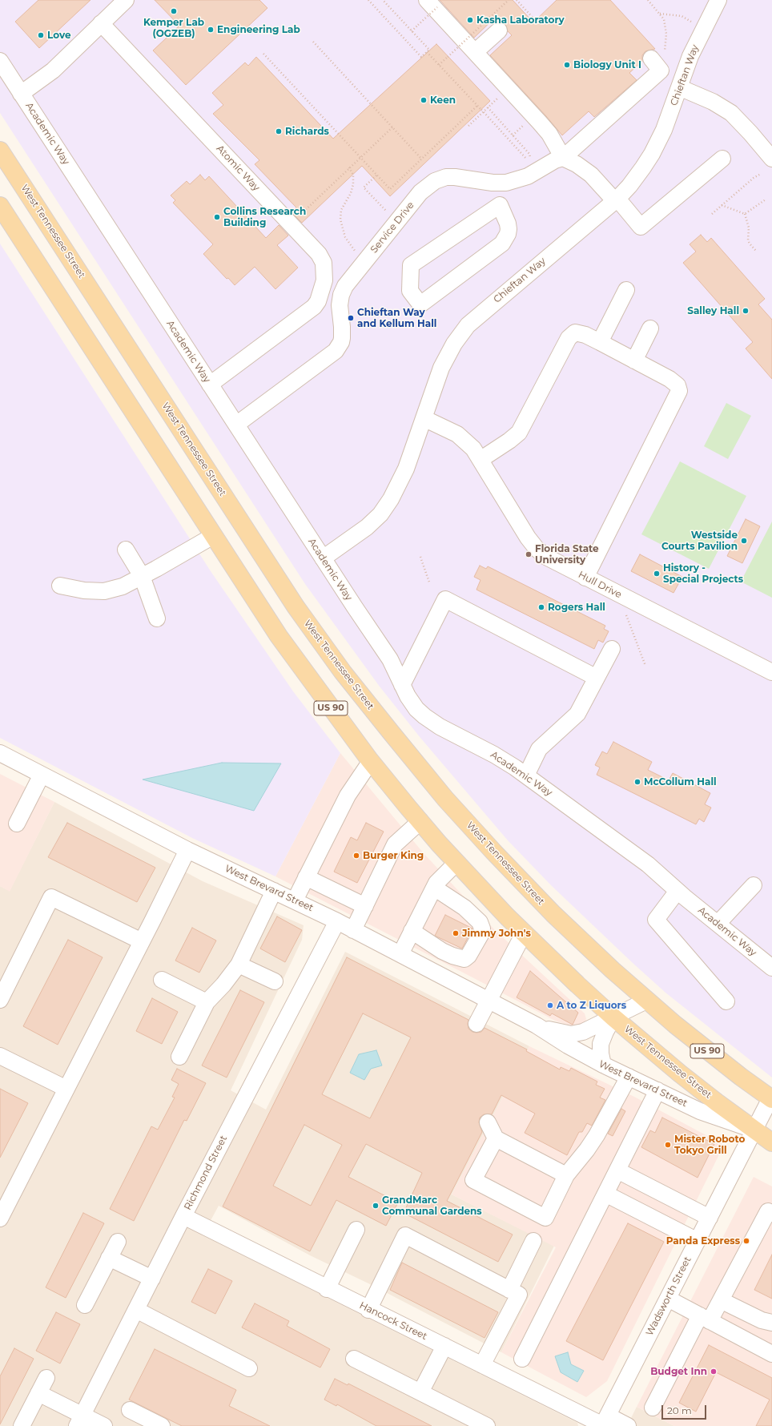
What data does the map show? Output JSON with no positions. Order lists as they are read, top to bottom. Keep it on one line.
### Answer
{"streets":{"main road":["West Tennessee Street","US 90"],"street":["Chieftan Way","Academic Way","Atomic Way","Service Drive","Hull Drive","West Brevard Street","Richmond Street","Wadsworth Street","Hancock Street"]},"crossings":[["Chieftan Way","Academic Way"],["Chieftan Way","Hull Drive"],["Academic Way","Atomic Way"],["Academic Way","Service Drive"],["West Tennessee Street","West Brevard Street"],["West Tennessee Street","Wadsworth Street"],["West Brevard Street","Richmond Street"],["West Brevard Street","Wadsworth Street"],["Richmond Street","Hancock Street"],["Wadsworth Street","Hancock Street"]],"places":["Kemper Lab (OGZEB)","Kasha Laboratory","Engineering Lab","Love","Biology Unit I","Keen","Richards","Collins Research Building","Salley Hall","Chieftan Way and Kellum Hall","Westside Courts Pavilion","Florida State University","History - Special Projects","Rogers Hall","McCollum Hall","Burger King","Jimmy John's","A to Z Liquors","Mister Roboto Tokyo Grill","GrandMarc Communal Gardens","Panda Express","Budget Inn"],"scale_bar":"20 m"}
